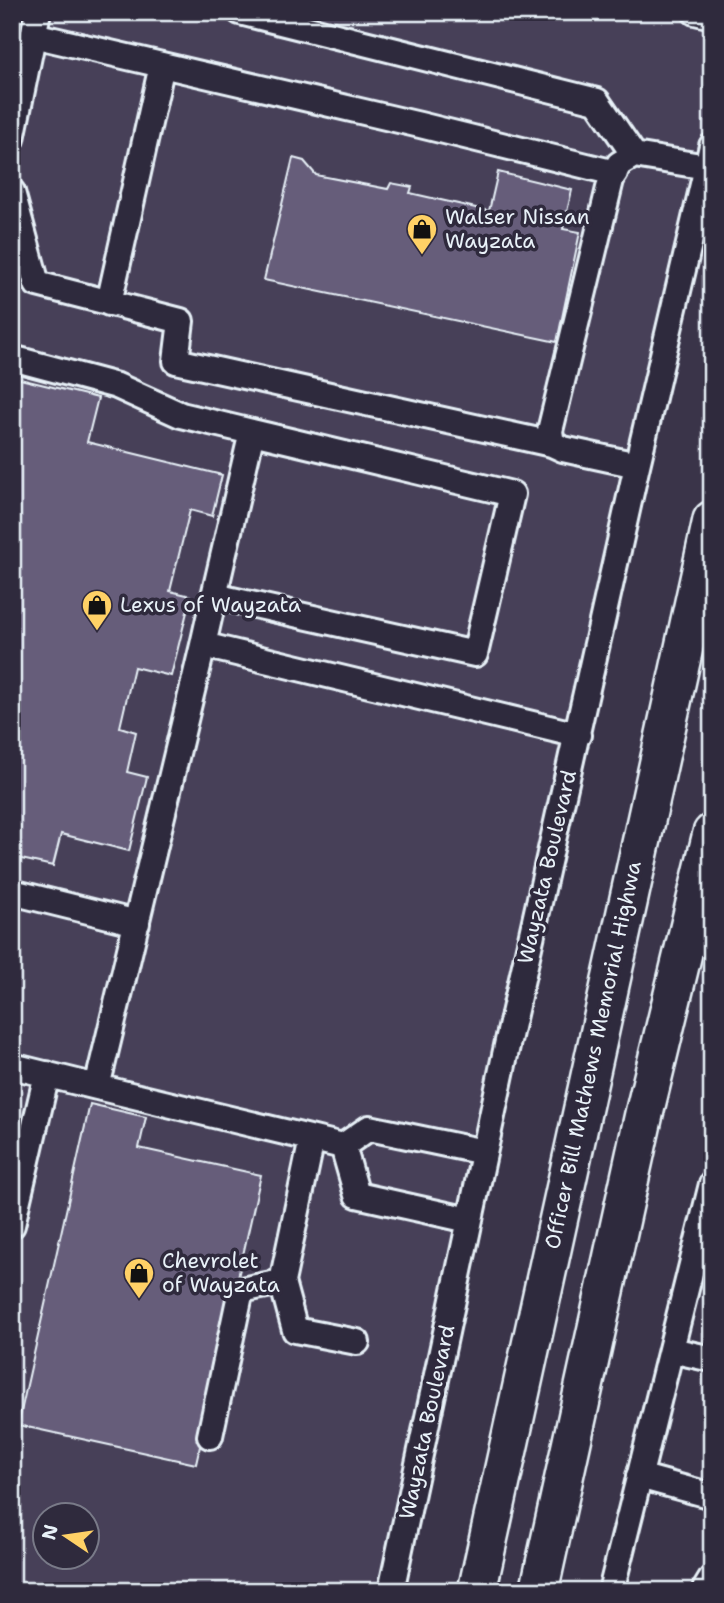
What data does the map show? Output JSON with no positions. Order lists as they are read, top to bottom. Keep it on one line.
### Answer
{"streets":{"highway":["Officer Bill Mathews Memorial Highwa"],"street":["Wayzata Boulevard"]},"places":{"shop":["Walser Nissan Wayzata","Lexus of Wayzata","Chevrolet of Wayzata"]},"north":"left"}
